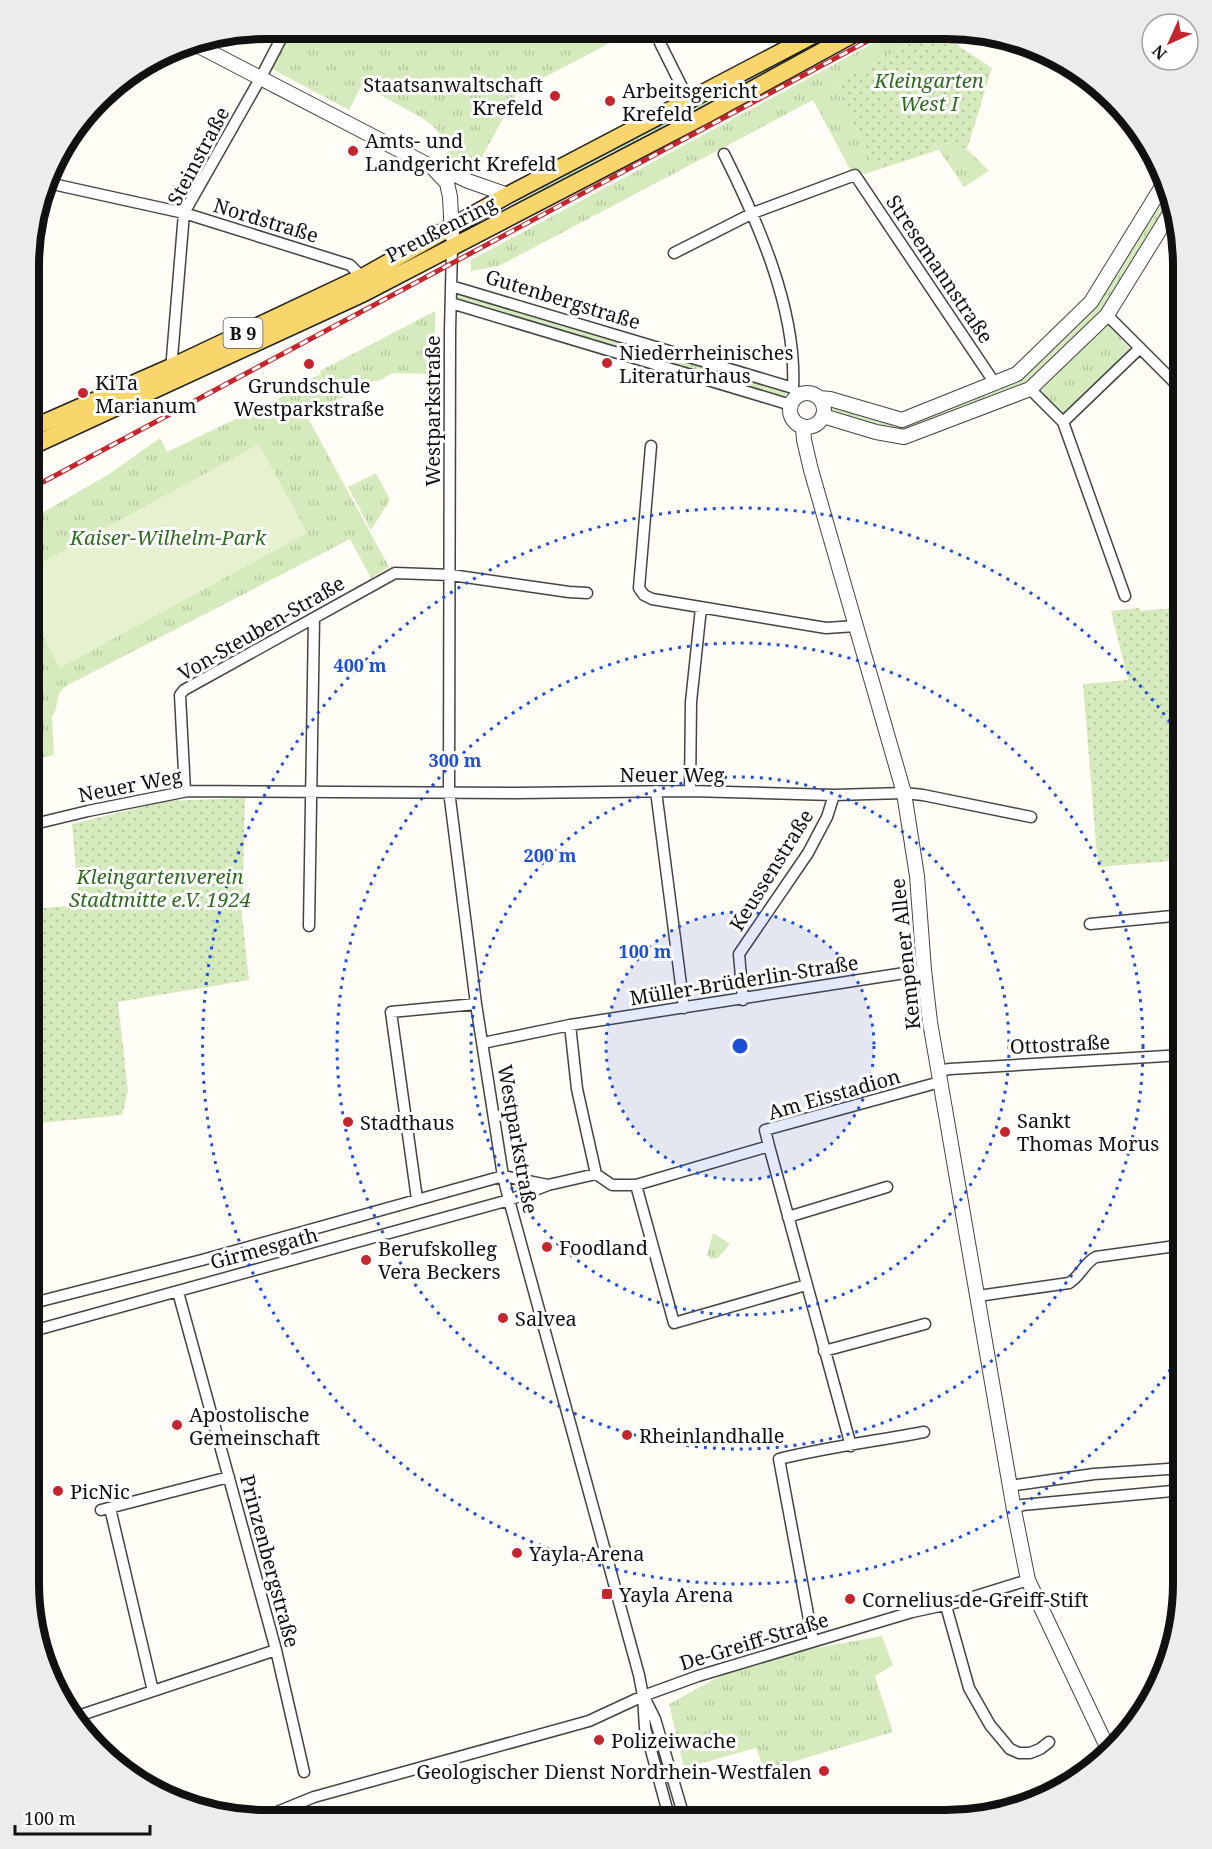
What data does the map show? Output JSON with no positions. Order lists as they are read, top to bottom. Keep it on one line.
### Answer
{"streets":{"main road":["Preußenring","B 9"],"street":["Steinstraße","Nordstraße","Stresemannstraße","Gutenbergstraße","Westparkstraße","Von-Steuben-Straße","Neuer Weg","Keussenstraße","Kempener Allee","Müller-Brüderlin-Straße","Ottostraße","Am Eisstadion","Girmesgath","Prinzenbergstraße","De-Greiff-Straße"]},"crossings":[["Steinstraße","Nordstraße"],["Steinstraße","Preußenring"],["Nordstraße","Preußenring"],["Preußenring","Westparkstraße"],["Gutenbergstraße","Westparkstraße"],["Gutenbergstraße","Kempener Allee"],["Westparkstraße","Von-Steuben-Straße"],["Westparkstraße","Neuer Weg"],["Westparkstraße","Müller-Brüderlin-Straße"],["Westparkstraße","Girmesgath"],["Westparkstraße","De-Greiff-Straße"],["Von-Steuben-Straße","Neuer Weg"],["Neuer Weg","Keussenstraße"],["Neuer Weg","Kempener Allee"],["Keussenstraße","Müller-Brüderlin-Straße"],["Kempener Allee","Müller-Brüderlin-Straße"],["Kempener Allee","Ottostraße"],["Kempener Allee","Am Eisstadion"],["Kempener Allee","De-Greiff-Straße"],["Ottostraße","Am Eisstadion"],["Girmesgath","Prinzenbergstraße"]],"parks":["Kleingarten West I","Kaiser-Wilhelm-Park","Kleingartenverein Stadtmitte e.V. 1924"],"places":{"other":["Staatsanwaltschaft Krefeld","Arbeitsgericht Krefeld","Amts- und Landgericht Krefeld","Niederrheinisches Literaturhaus","Grundschule Westparkstraße","KiTa Marianum","Stadthaus","Sankt Thomas Morus","Foodland","Berufskolleg Vera Beckers","Salvea","Apostolische Gemeinschaft","Rheinlandhalle","PicNic","Yayla-Arena","Cornelius-de-Greiff-Stift","Polizeiwache","Geologischer Dienst Nordrhein-Westfalen"],"transit":["Yayla Arena"]},"scale_bar":"100 m","north":"bottom left","rings":["400 m","300 m","200 m","100 m"]}
